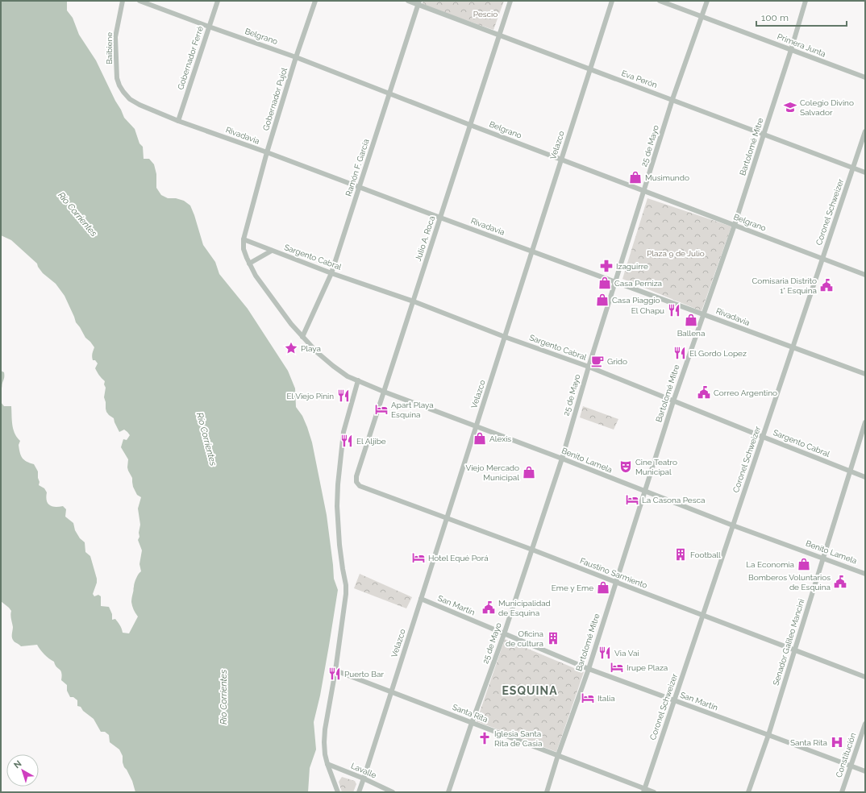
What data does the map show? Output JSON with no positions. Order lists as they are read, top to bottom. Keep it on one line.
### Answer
{"streets":{"street":["Belgrano","Primera Junta","Baibiene","Gobernador Ferré","Eva Perón","Gobernador Pujol","Rivadavia","Velazco","25 de Mayo","Bartolomé Mitre","Ramón F. García","Coronel Schweizer","Julio A. Roca","Sargento Cabral","Benito Lamela","Faustino Sarmiento","San Martín","Senador Galileo Mancini","Santa Rita","Constitución","Lavalle"]},"crossings":[["Belgrano","Gobernador Ferré"],["Belgrano","Gobernador Pujol"],["Belgrano","Velazco"],["Belgrano","25 de Mayo"],["Belgrano","Bartolomé Mitre"],["Belgrano","Ramón F. García"],["Belgrano","Coronel Schweizer"],["Belgrano","Julio A. Roca"],["Primera Junta","25 de Mayo"],["Primera Junta","Bartolomé Mitre"],["Baibiene","Rivadavia"],["Gobernador Ferré","Rivadavia"],["Eva Perón","Velazco"],["Eva Perón","25 de Mayo"],["Eva Perón","Bartolomé Mitre"],["Eva Perón","Ramón F. García"],["Eva Perón","Coronel Schweizer"],["Eva Perón","Julio A. Roca"],["Gobernador Pujol","Rivadavia"],["Gobernador Pujol","Sargento Cabral"],["Gobernador Pujol","Benito Lamela"],["Rivadavia","Velazco"],["Rivadavia","25 de Mayo"],["Rivadavia","Bartolomé Mitre"],["Rivadavia","Ramón F. García"],["Rivadavia","Coronel Schweizer"],["Rivadavia","Julio A. Roca"],["Velazco","Sargento Cabral"],["Velazco","Benito Lamela"],["Velazco","Faustino Sarmiento"],["Velazco","San Martín"],["Velazco","Santa Rita"],["Velazco","Lavalle"],["25 de Mayo","Sargento Cabral"],["25 de Mayo","Benito Lamela"],["25 de Mayo","Faustino Sarmiento"],["25 de Mayo","San Martín"],["25 de Mayo","Santa Rita"],["Bartolomé Mitre","Sargento Cabral"],["Bartolomé Mitre","Benito Lamela"],["Bartolomé Mitre","Faustino Sarmiento"],["Bartolomé Mitre","San Martín"],["Bartolomé Mitre","Santa Rita"],["Ramón F. García","Sargento Cabral"],["Ramón F. García","Benito Lamela"],["Coronel Schweizer","Sargento Cabral"],["Coronel Schweizer","Benito Lamela"],["Coronel Schweizer","Faustino Sarmiento"],["Coronel Schweizer","San Martín"],["Coronel Schweizer","Santa Rita"],["Julio A. Roca","Sargento Cabral"],["Julio A. Roca","Benito Lamela"],["Julio A. Roca","Faustino Sarmiento"],["Sargento Cabral","Benito Lamela"],["Sargento Cabral","Senador Galileo Mancini"],["Benito Lamela","Senador Galileo Mancini"],["Faustino Sarmiento","Senador Galileo Mancini"],["San Martín","Senador Galileo Mancini"],["San Martín","Constitución"]],"districts":["ESQUINA"],"water":["Río Corrientes"],"parks":["Pescio","Plaza 9 de Julio"],"places":{"school or university":["Colegio Divino Salvador"],"shop":["Musimundo","Casa Perniza","Casa Piaggio","Ballena","Alexis","Viejo Mercado Municipal","La Economia","Eme y Eme"],"pharmacy":["Izaguirre"],"public building":["Comisaria Distrito 1° Esquina","Correo Argentino","Bomberos Voluntarios de Esquina","Municipalidad de Esquina"],"restaurant":["El Chapu","El Gordo Lopez","El Viejo Pinin","El Aljibe","Via Vai","Puerto Bar"],"place":["Playa"],"cafe":["Grido"],"hotel":["Apart Playa Esquina","La Casona Pesca","Hotel Equé Porá","Irupe Plaza","Italia"],"theatre":["Cine Teatro Municipal"],"building":["Football","Oficina de cultura"],"church":["Iglesia Santa Rita de Casia"],"hospital":["Santa Rita"]},"scale_bar":"100 m","north":"top left"}
